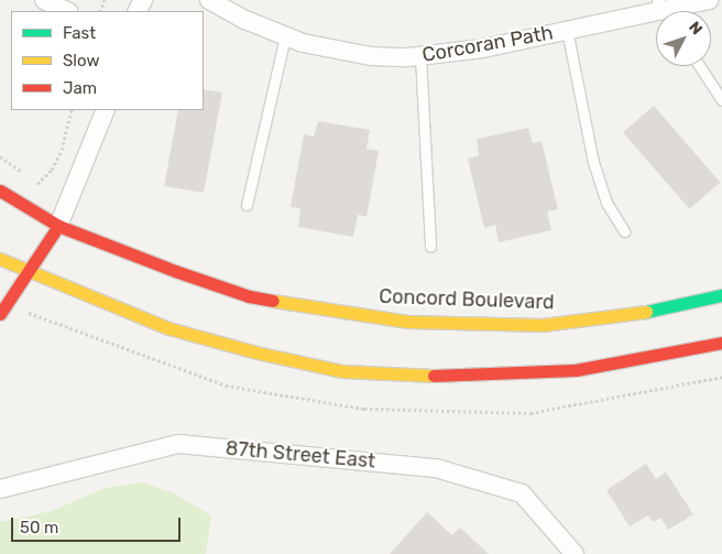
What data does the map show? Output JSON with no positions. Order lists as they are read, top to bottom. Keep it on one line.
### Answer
{"streets":{"main road":["Concord Boulevard"],"street":["Corcoran Path","87th Street East"]},"legend":["Fast","Slow","Jam"],"scale_bar":"50 m","north":"top right"}
